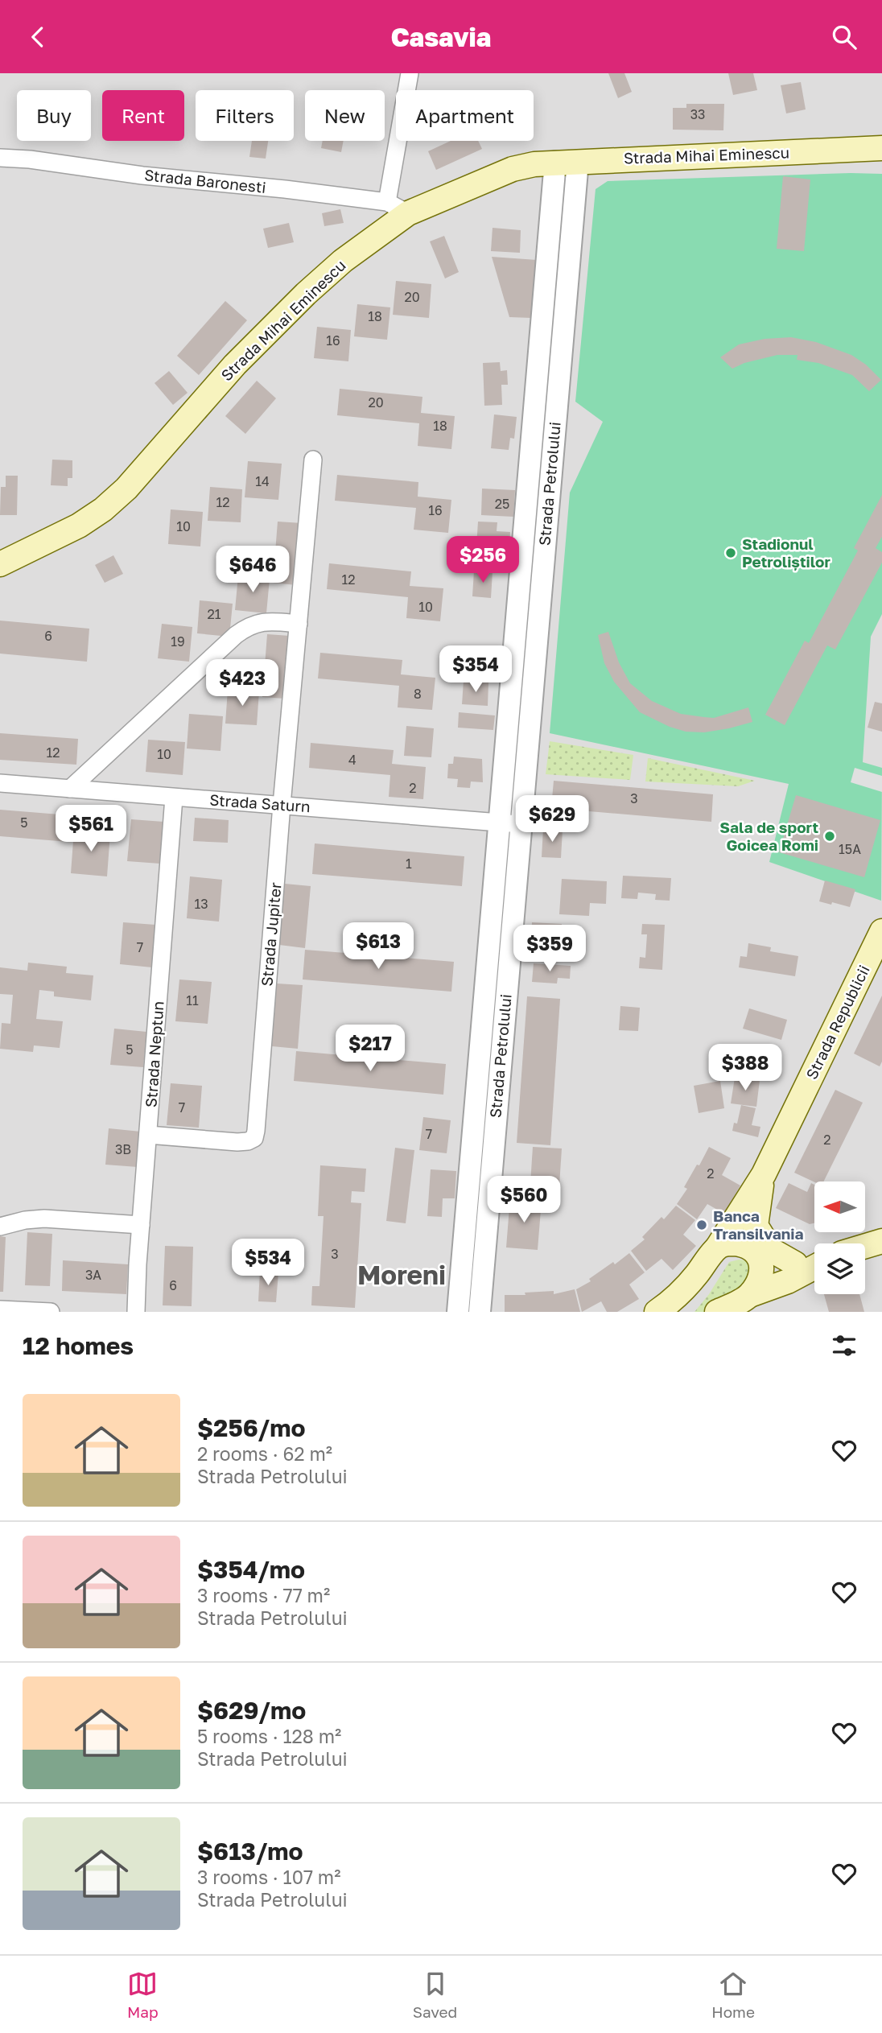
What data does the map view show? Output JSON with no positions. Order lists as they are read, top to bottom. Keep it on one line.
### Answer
{"streets":{"main road":["Strada Mihai Eminescu","Strada Republicii"],"street":["Strada Baronesti","Strada Petrolului","Strada Saturn","Strada Jupiter","Strada Neptun"]},"crossings":[["Strada Mihai Eminescu","Strada Baronesti"],["Strada Mihai Eminescu","Strada Petrolului"],["Strada Petrolului","Strada Saturn"],["Strada Saturn","Strada Jupiter"],["Strada Saturn","Strada Neptun"],["Strada Jupiter","Strada Neptun"]],"districts":["Moreni"],"places":["Stadionul Petroliștilor","Sala de sport Goicea Romi","Banca Transilvania"],"house_numbers":["33","20","18","16","20","18","14","12","25","16","10","12","10","21","6","19","8","12","10","4","2","3","5","15A","1","13","7","11","5","7","7","2","3B","2","3","3A","6"],"north":"left","page":{"header":"Casavia","chip":["Buy","Rent","Filters","New","Apartment"],"price":["$256","$646","$354","$423","$629","$561","$613","$359","$217","$388","$560","$534"],"heading":"12 homes","list":[{"name":"$256/mo","note":"2 rooms · 62 m² · Strada Petrolului"},{"name":"$354/mo","note":"3 rooms · 77 m² · Strada Petrolului"},{"name":"$629/mo","note":"5 rooms · 128 m² · Strada Petrolului"},{"name":"$613/mo","note":"3 rooms · 107 m² · Strada Petrolului"}],"tabs":["Map","Saved","Home"]}}
